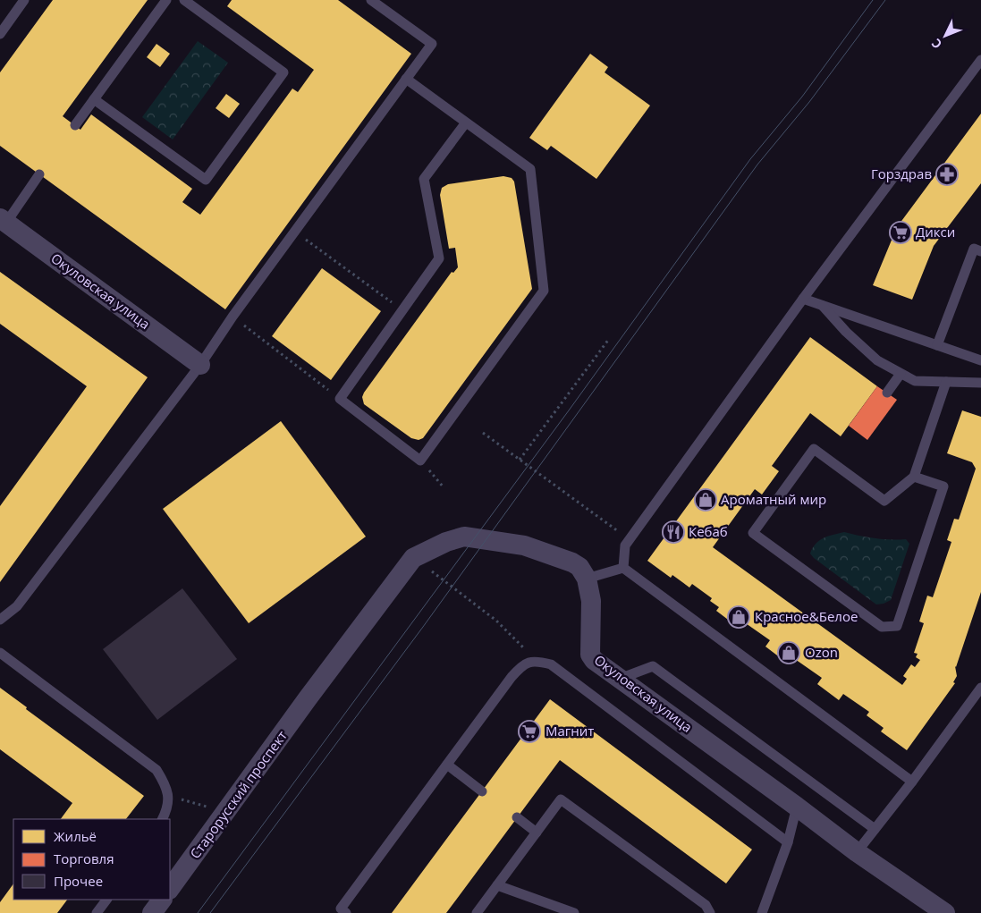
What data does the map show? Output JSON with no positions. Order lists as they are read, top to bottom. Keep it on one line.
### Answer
{"streets":{"street":["Окуловская улица","Старорусский проспект"]},"crossings":[["Окуловская улица","Старорусский проспект"]],"places":{"pharmacy":["Горздрав"],"supermarket":["Дикси","Магнит"],"shop":["Ароматный мир","Красное&Белое","Ozon"],"restaurant":["Кебаб"]},"legend":["Жильё","Торговля","Прочее"],"north":"bottom left"}
